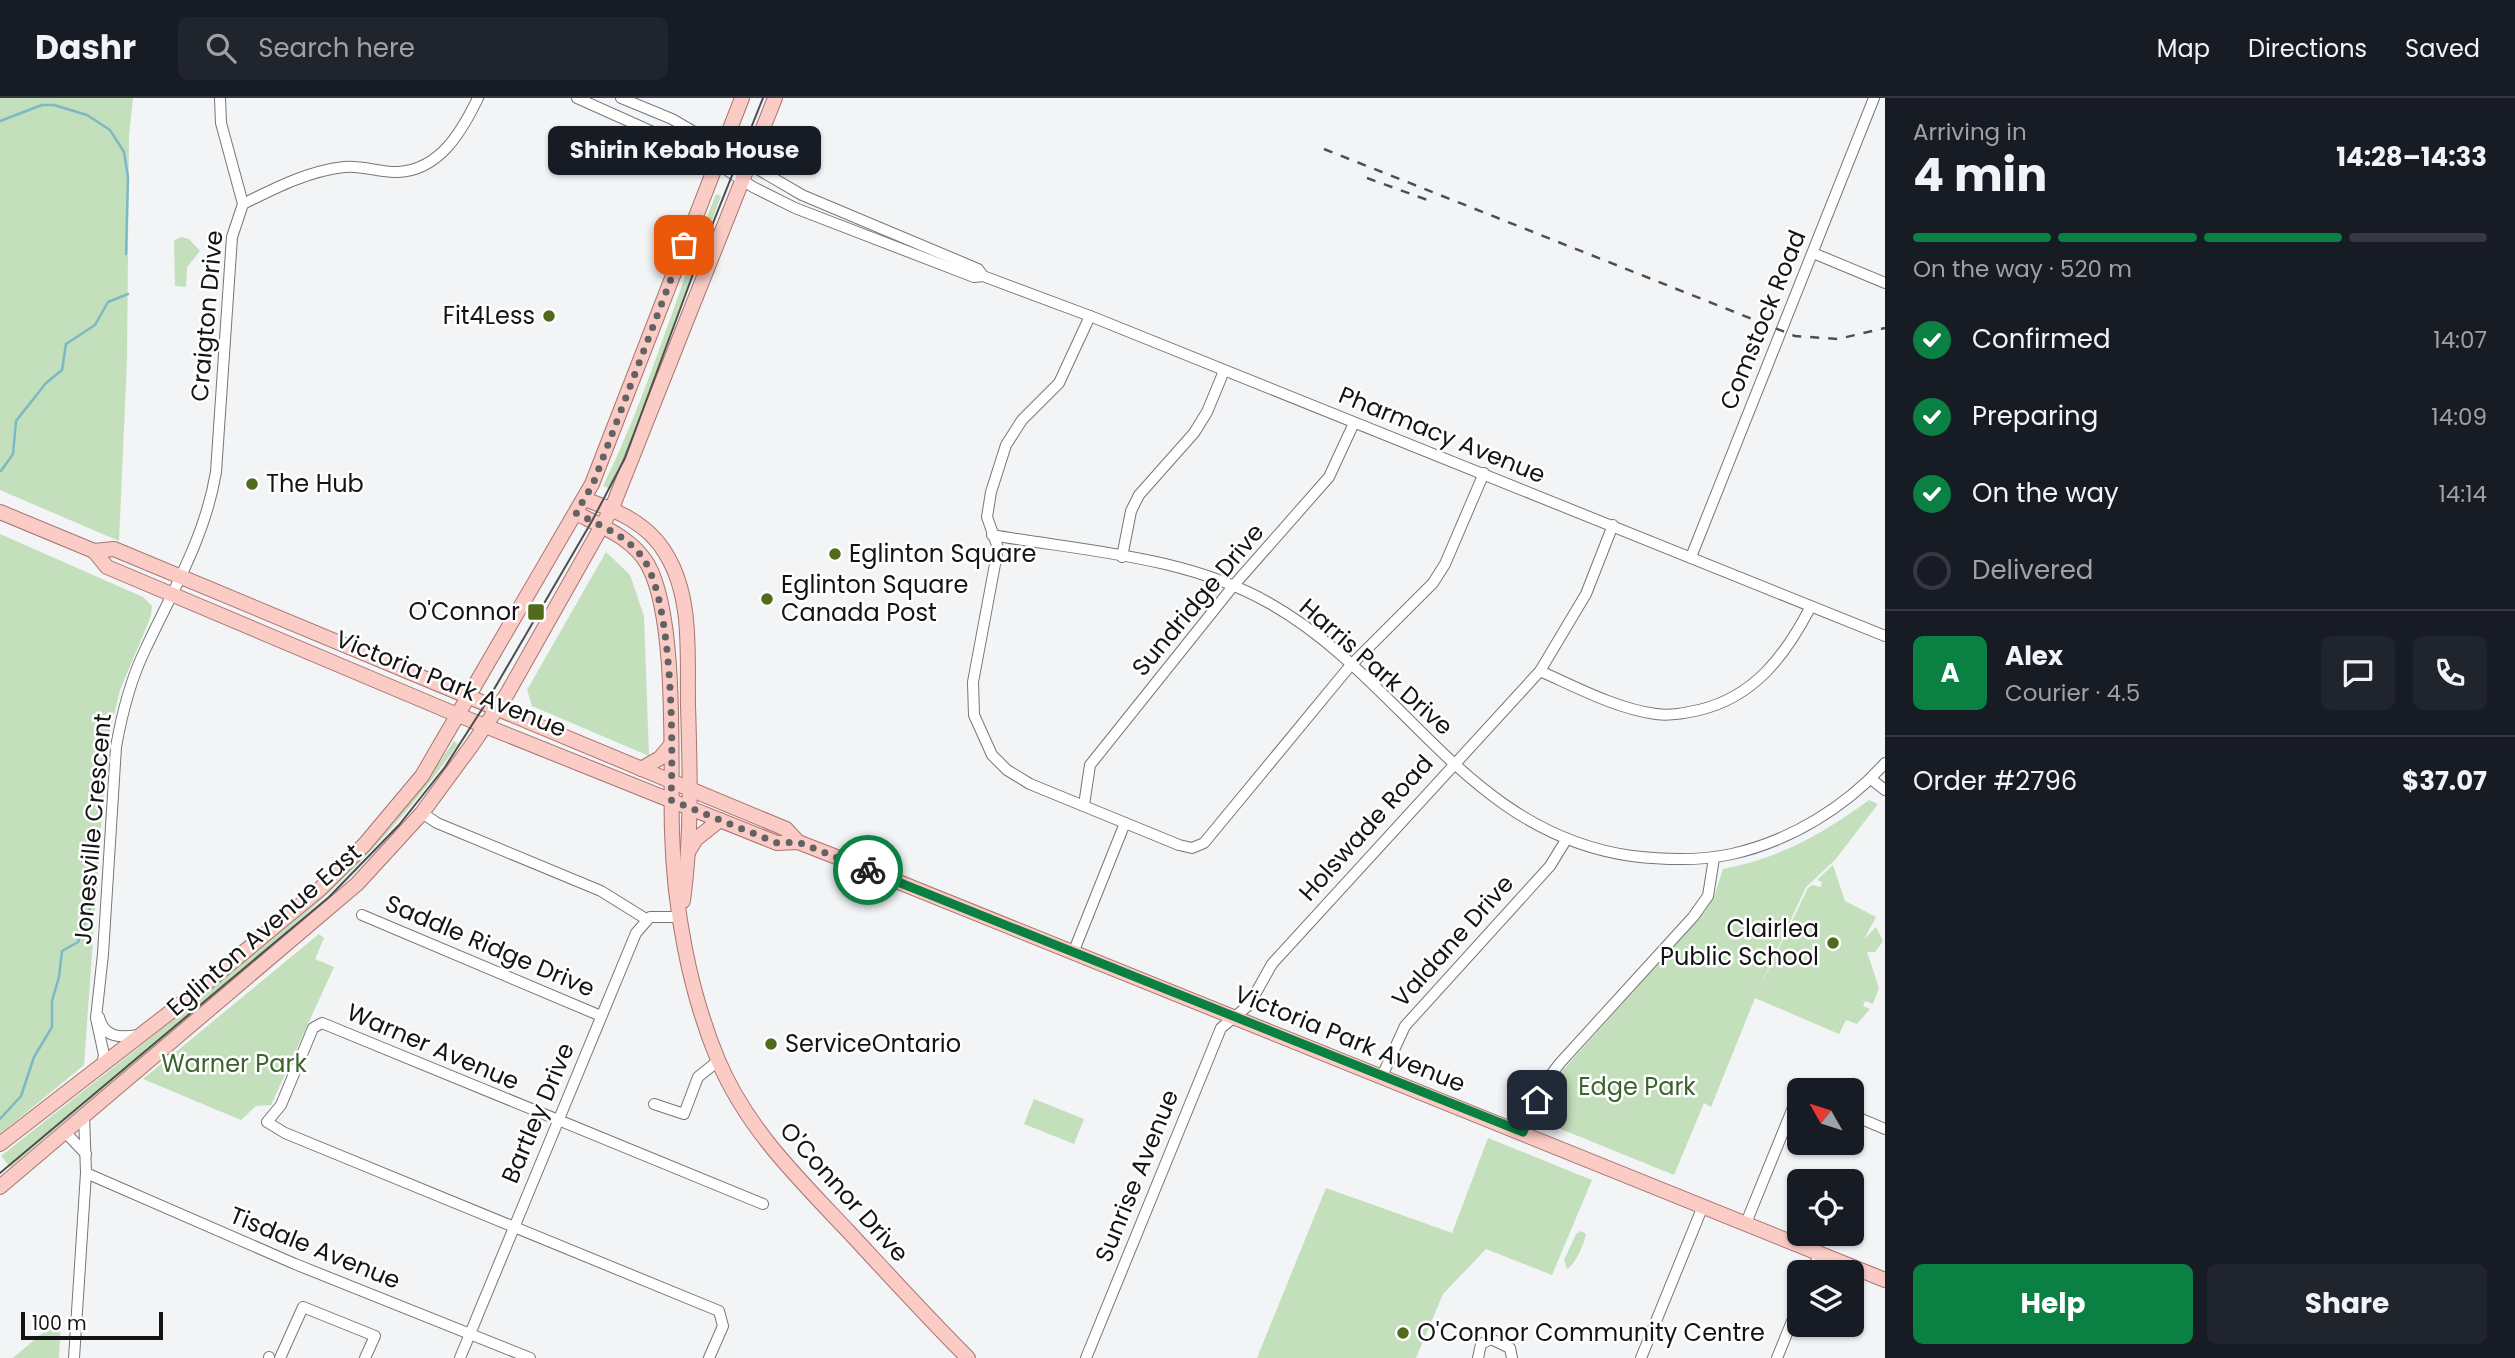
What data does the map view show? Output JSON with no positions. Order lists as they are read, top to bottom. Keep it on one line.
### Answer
{"streets":{"main road":["Victoria Park Avenue","Eglinton Avenue East","O'Connor Drive"],"street":["Craigton Drive","Comstock Road","Pharmacy Avenue","Sundridge Drive","Harris Park Drive","Holswade Road","Jonesville Crescent","Valdane Drive","Saddle Ridge Drive","Warner Avenue","Bartley Drive","Sunrise Avenue","Tisdale Avenue"]},"crossings":[["Craigton Drive","Victoria Park Avenue"],["Craigton Drive","Jonesville Crescent"],["Comstock Road","Pharmacy Avenue"],["Pharmacy Avenue","Sundridge Drive"],["Pharmacy Avenue","Holswade Road"],["Pharmacy Avenue","Eglinton Avenue East"],["Sundridge Drive","Harris Park Drive"],["Harris Park Drive","Holswade Road"],["Harris Park Drive","Valdane Drive"],["Victoria Park Avenue","Holswade Road"],["Victoria Park Avenue","Jonesville Crescent"],["Victoria Park Avenue","Eglinton Avenue East"],["Victoria Park Avenue","Valdane Drive"],["Victoria Park Avenue","Sunrise Avenue"],["Victoria Park Avenue","O'Connor Drive"],["Holswade Road","Sunrise Avenue"],["Jonesville Crescent","Eglinton Avenue East"],["Saddle Ridge Drive","Bartley Drive"],["Warner Avenue","Bartley Drive"],["Bartley Drive","Tisdale Avenue"]],"parks":["Warner Park","Edge Park"],"places":{"other":["Shirin Kebab House","Fit4Less","The Hub","Eglinton Square","Eglinton Square Canada Post","Clairlea Public School","ServiceOntario","O'Connor Community Centre"],"transit":["O'Connor"]},"scale_bar":"100 m","north":"top left","page":{"header":"Dashr","search":"Search here","nav":["Map","Directions","Saved"],"heading":["4 min","Arriving in","14:28–14:33"],"panel":["Alex","Courier · 4.5","Order #2796","$37.07"],"bubble":"Shirin Kebab House","bar":"On the way · 520 m","list":[["Confirmed","14:07"],["Preparing","14:09"],["On the way","14:14"],"Delivered"],"round":"A","buttons":["Help","Share"],"scale":"100 m"}}
